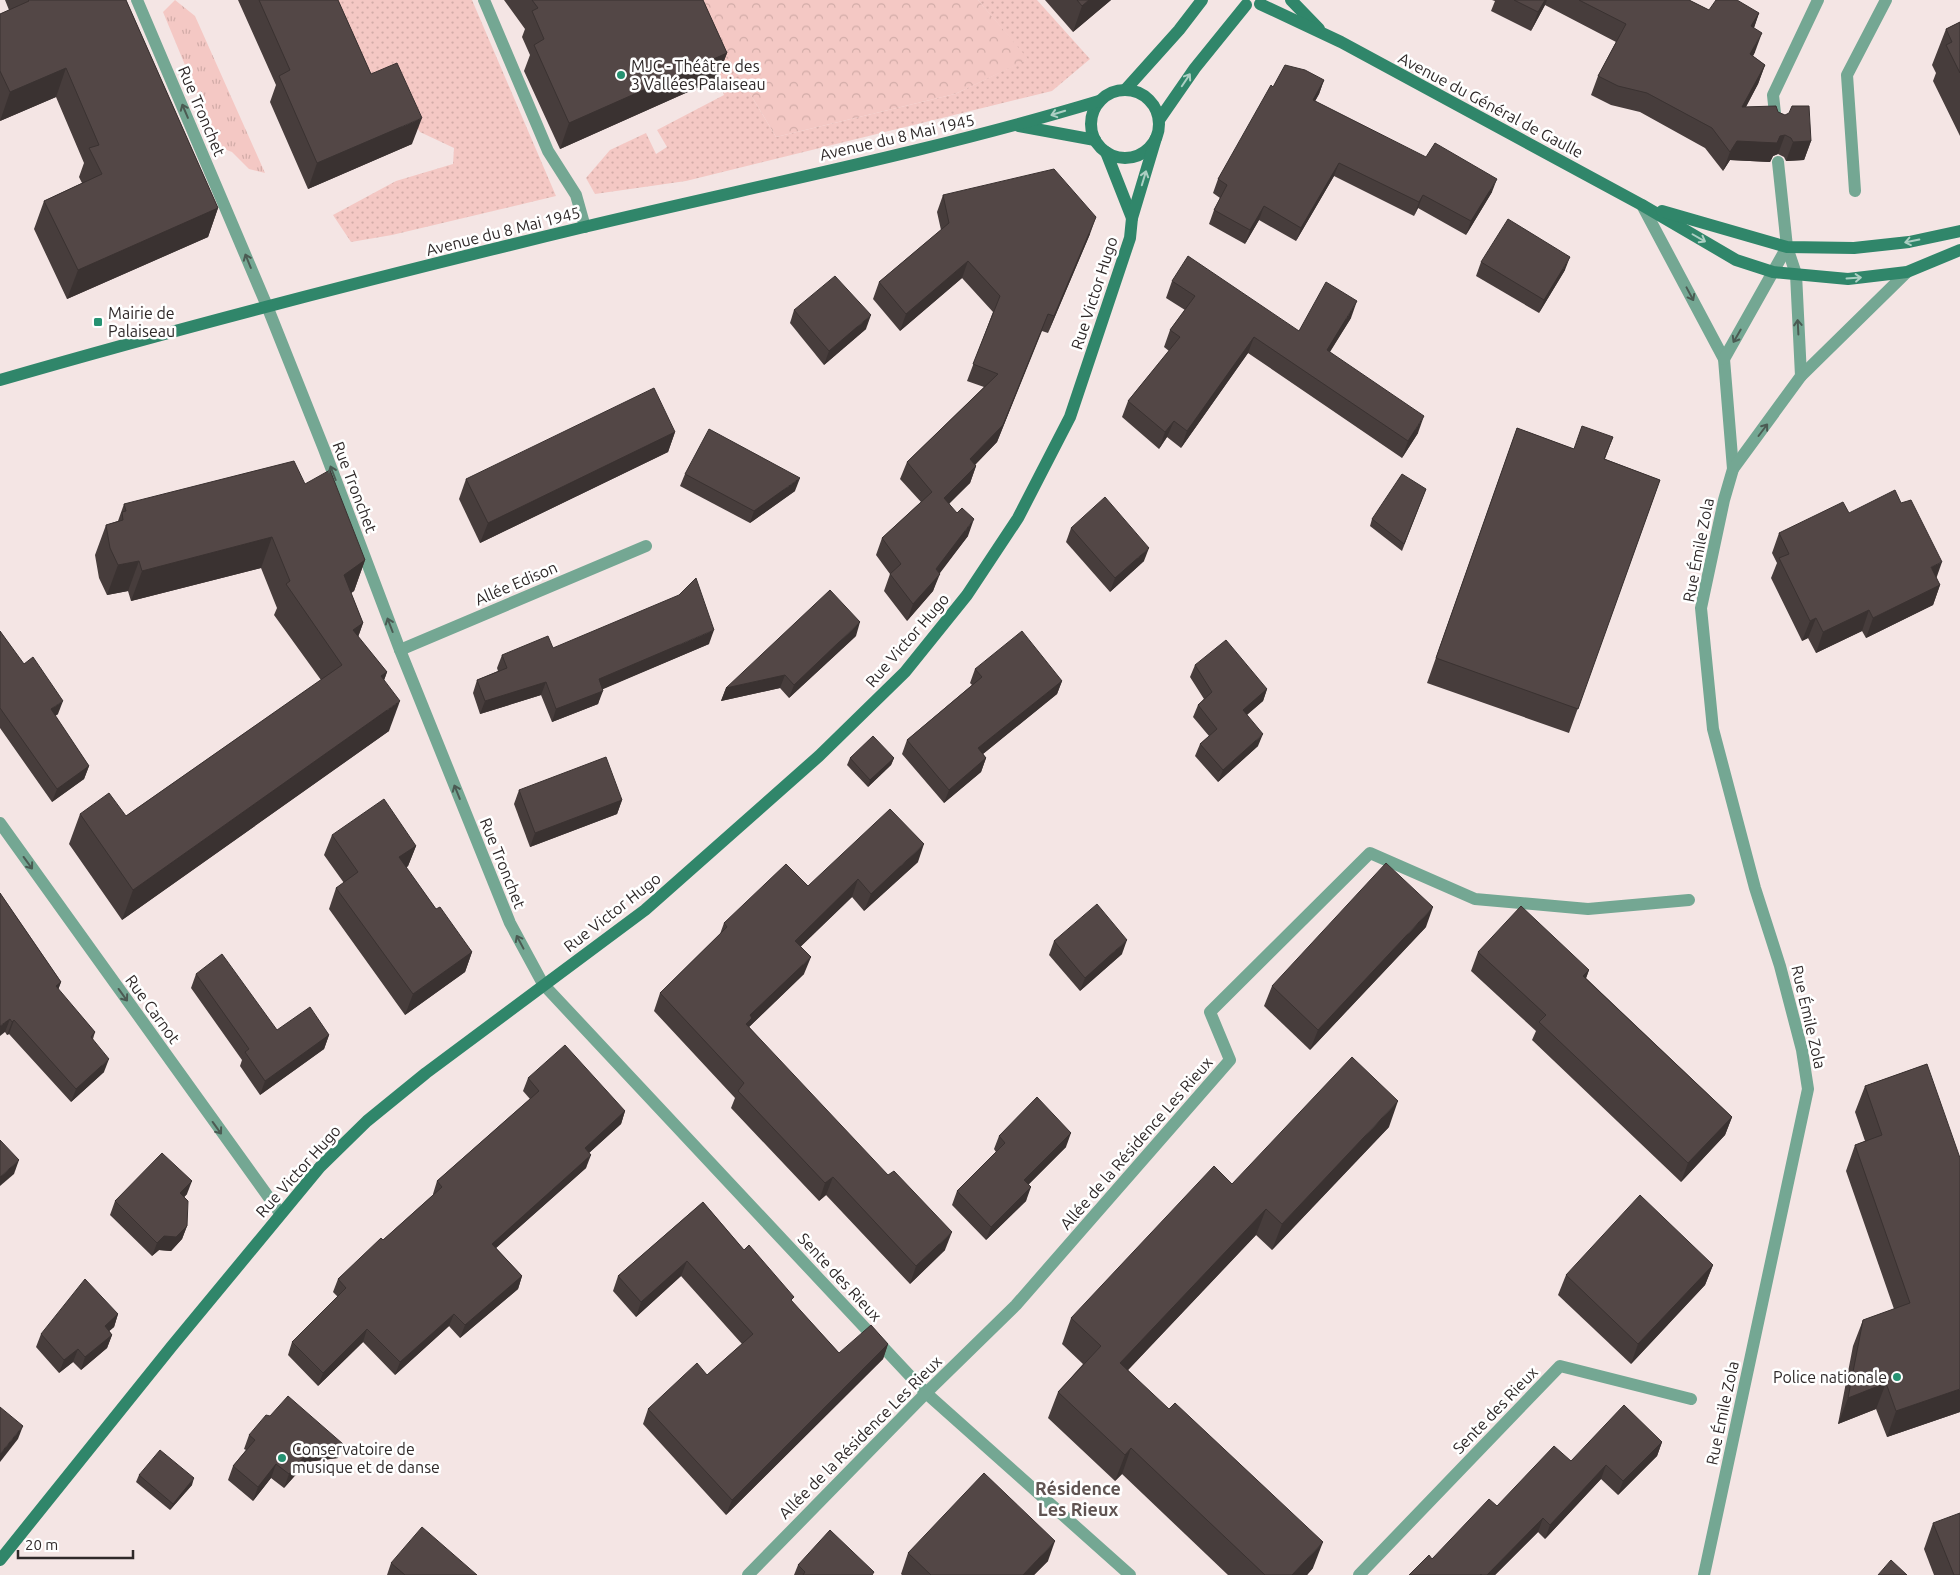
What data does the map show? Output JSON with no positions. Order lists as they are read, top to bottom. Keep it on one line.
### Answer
{"streets":{"street":["Avenue du Général de Gaulle","Rue Tronchet","Avenue du 8 Mai 1945","Rue Victor Hugo","Rue Émile Zola","Allée Edison","Rue Carnot","Allée de la Résidence Les Rieux","Sente des Rieux"]},"crossings":[["Rue Tronchet","Avenue du 8 Mai 1945"],["Rue Tronchet","Rue Victor Hugo"],["Rue Tronchet","Allée Edison"],["Rue Tronchet","Sente des Rieux"],["Avenue du 8 Mai 1945","Rue Victor Hugo"],["Rue Victor Hugo","Rue Carnot"],["Rue Victor Hugo","Sente des Rieux"],["Allée de la Résidence Les Rieux","Sente des Rieux"]],"one_way":["Rue Tronchet","Rue Carnot"],"districts":["Résidence Les Rieux"],"places":{"other":["MJC - Théâtre des 3 Vallées Palaiseau","Police nationale","Conservatoire de musique et de danse"],"transit":["Mairie de Palaiseau"]},"scale_bar":"20 m"}
